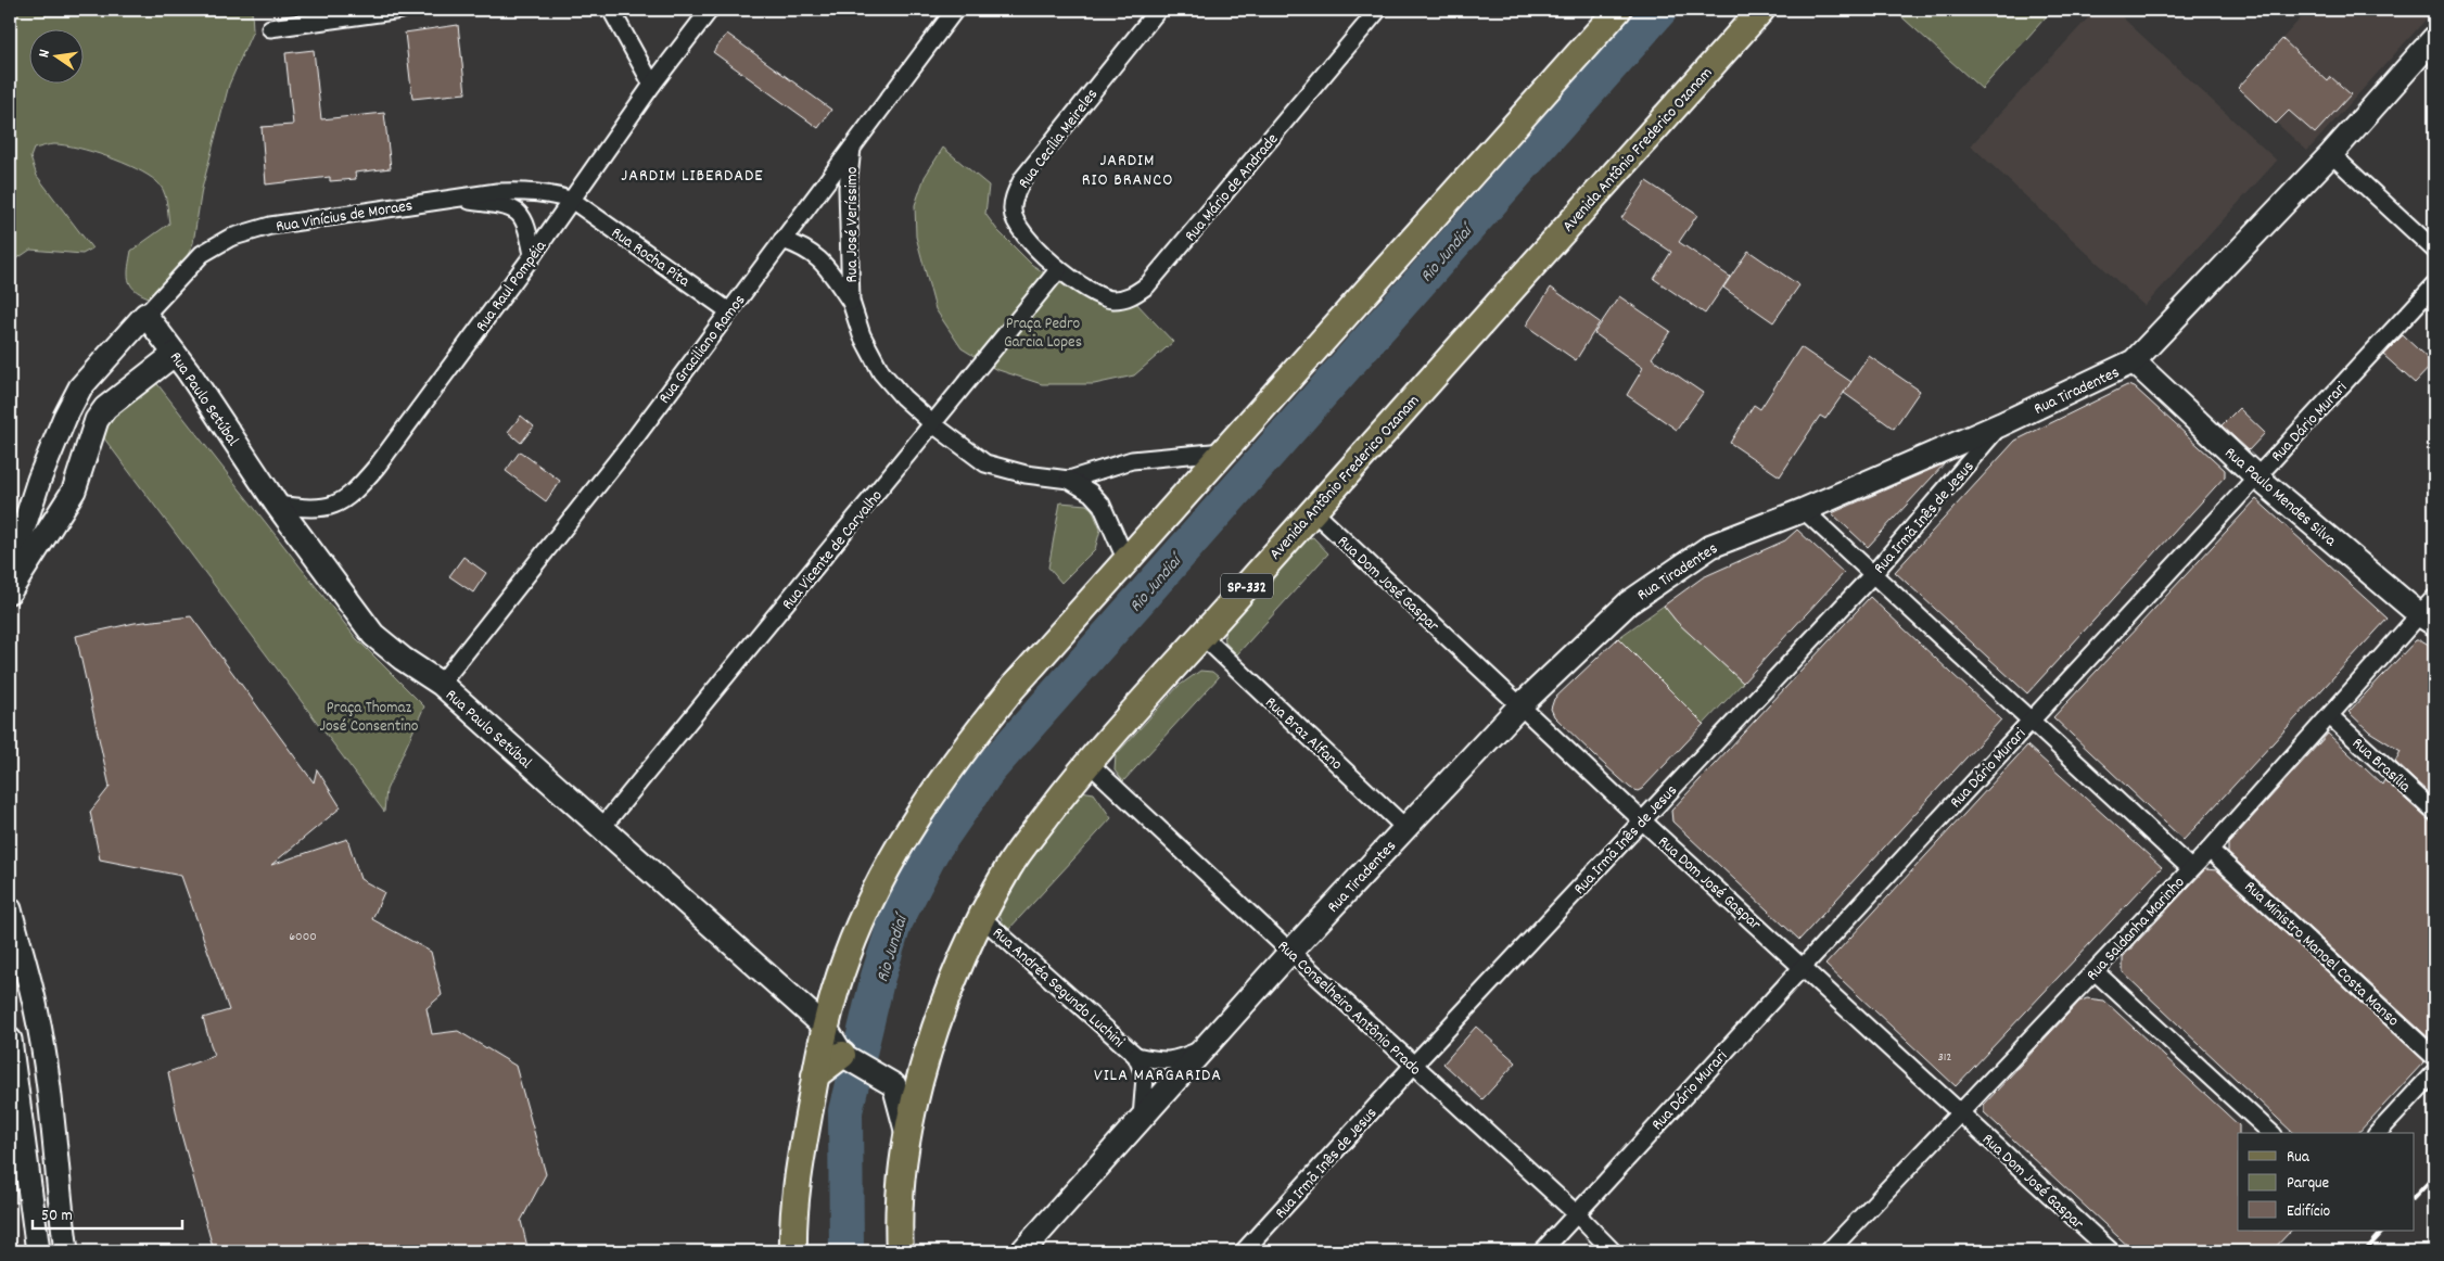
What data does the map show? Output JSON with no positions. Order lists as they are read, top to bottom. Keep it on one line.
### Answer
{"streets":{"main road":["Avenida Antônio Frederico Ozanam","SP-332"],"street":["Rua Cecília Meireles","Rua Mário de Andrade","Rua Vinícius de Moraes","Rua José Veríssimo","Rua Rocha Pita","Rua Raul Pompéia","Rua Graciliano Ramos","Rua Tiradentes","Rua Paulo Setúbal","Rua Dário Murari","Rua Paulo Mendes Silva","Rua Irmã Inês de Jesus","Rua Vicente de Carvalho","Rua Dom José Gaspar","Rua Braz Alfano","Rua Brasília","Rua Saldanha Marinho","Rua Ministro Manoel Costa Manso","Rua Andréa Segundo Luchini","Rua Conselheiro Antônio Prado"]},"crossings":[["Rua Cecília Meireles","Rua Mário de Andrade"],["Rua Cecília Meireles","Rua Vicente de Carvalho"],["Avenida Antônio Frederico Ozanam","Rua Paulo Setúbal"],["Avenida Antônio Frederico Ozanam","Rua Dom José Gaspar"],["Avenida Antônio Frederico Ozanam","Rua Braz Alfano"],["Avenida Antônio Frederico Ozanam","Rua Andréa Segundo Luchini"],["Avenida Antônio Frederico Ozanam","Rua Conselheiro Antônio Prado"],["Rua Mário de Andrade","Rua Vicente de Carvalho"],["Rua Vinícius de Moraes","Rua Rocha Pita"],["Rua Vinícius de Moraes","Rua Raul Pompéia"],["Rua Vinícius de Moraes","Rua Paulo Setúbal"],["Rua José Veríssimo","Rua Graciliano Ramos"],["Rua José Veríssimo","Rua Vicente de Carvalho"],["Rua Rocha Pita","Rua Raul Pompéia"],["Rua Rocha Pita","Rua Graciliano Ramos"],["Rua Raul Pompéia","Rua Paulo Setúbal"],["Rua Graciliano Ramos","Rua Paulo Setúbal"],["Rua Tiradentes","Rua Paulo Mendes Silva"],["Rua Tiradentes","Rua Irmã Inês de Jesus"],["Rua Tiradentes","Rua Dom José Gaspar"],["Rua Tiradentes","Rua Braz Alfano"],["Rua Tiradentes","Rua Andréa Segundo Luchini"],["Rua Tiradentes","Rua Conselheiro Antônio Prado"],["Rua Paulo Setúbal","Rua Vicente de Carvalho"],["Rua Dário Murari","Rua Paulo Mendes Silva"],["Rua Dário Murari","Rua Dom José Gaspar"],["Rua Dário Murari","Rua Conselheiro Antônio Prado"],["Rua Paulo Mendes Silva","Rua Saldanha Marinho"],["Rua Irmã Inês de Jesus","Rua Dom José Gaspar"],["Rua Irmã Inês de Jesus","Rua Conselheiro Antônio Prado"],["Rua Dom José Gaspar","Rua Saldanha Marinho"],["Rua Brasília","Rua Saldanha Marinho"],["Rua Saldanha Marinho","Rua Ministro Manoel Costa Manso"]],"districts":["JARDIM RIO BRANCO","JARDIM LIBERDADE","VILA MARGARIDA"],"water":["Rio Jundiaí"],"parks":["Praça Pedro Garcia Lopes","Praça Thomaz José Consentino"],"house_numbers":["6000","312"],"legend":["Rua","Parque","Edifício"],"scale_bar":"50 m","north":"left"}
